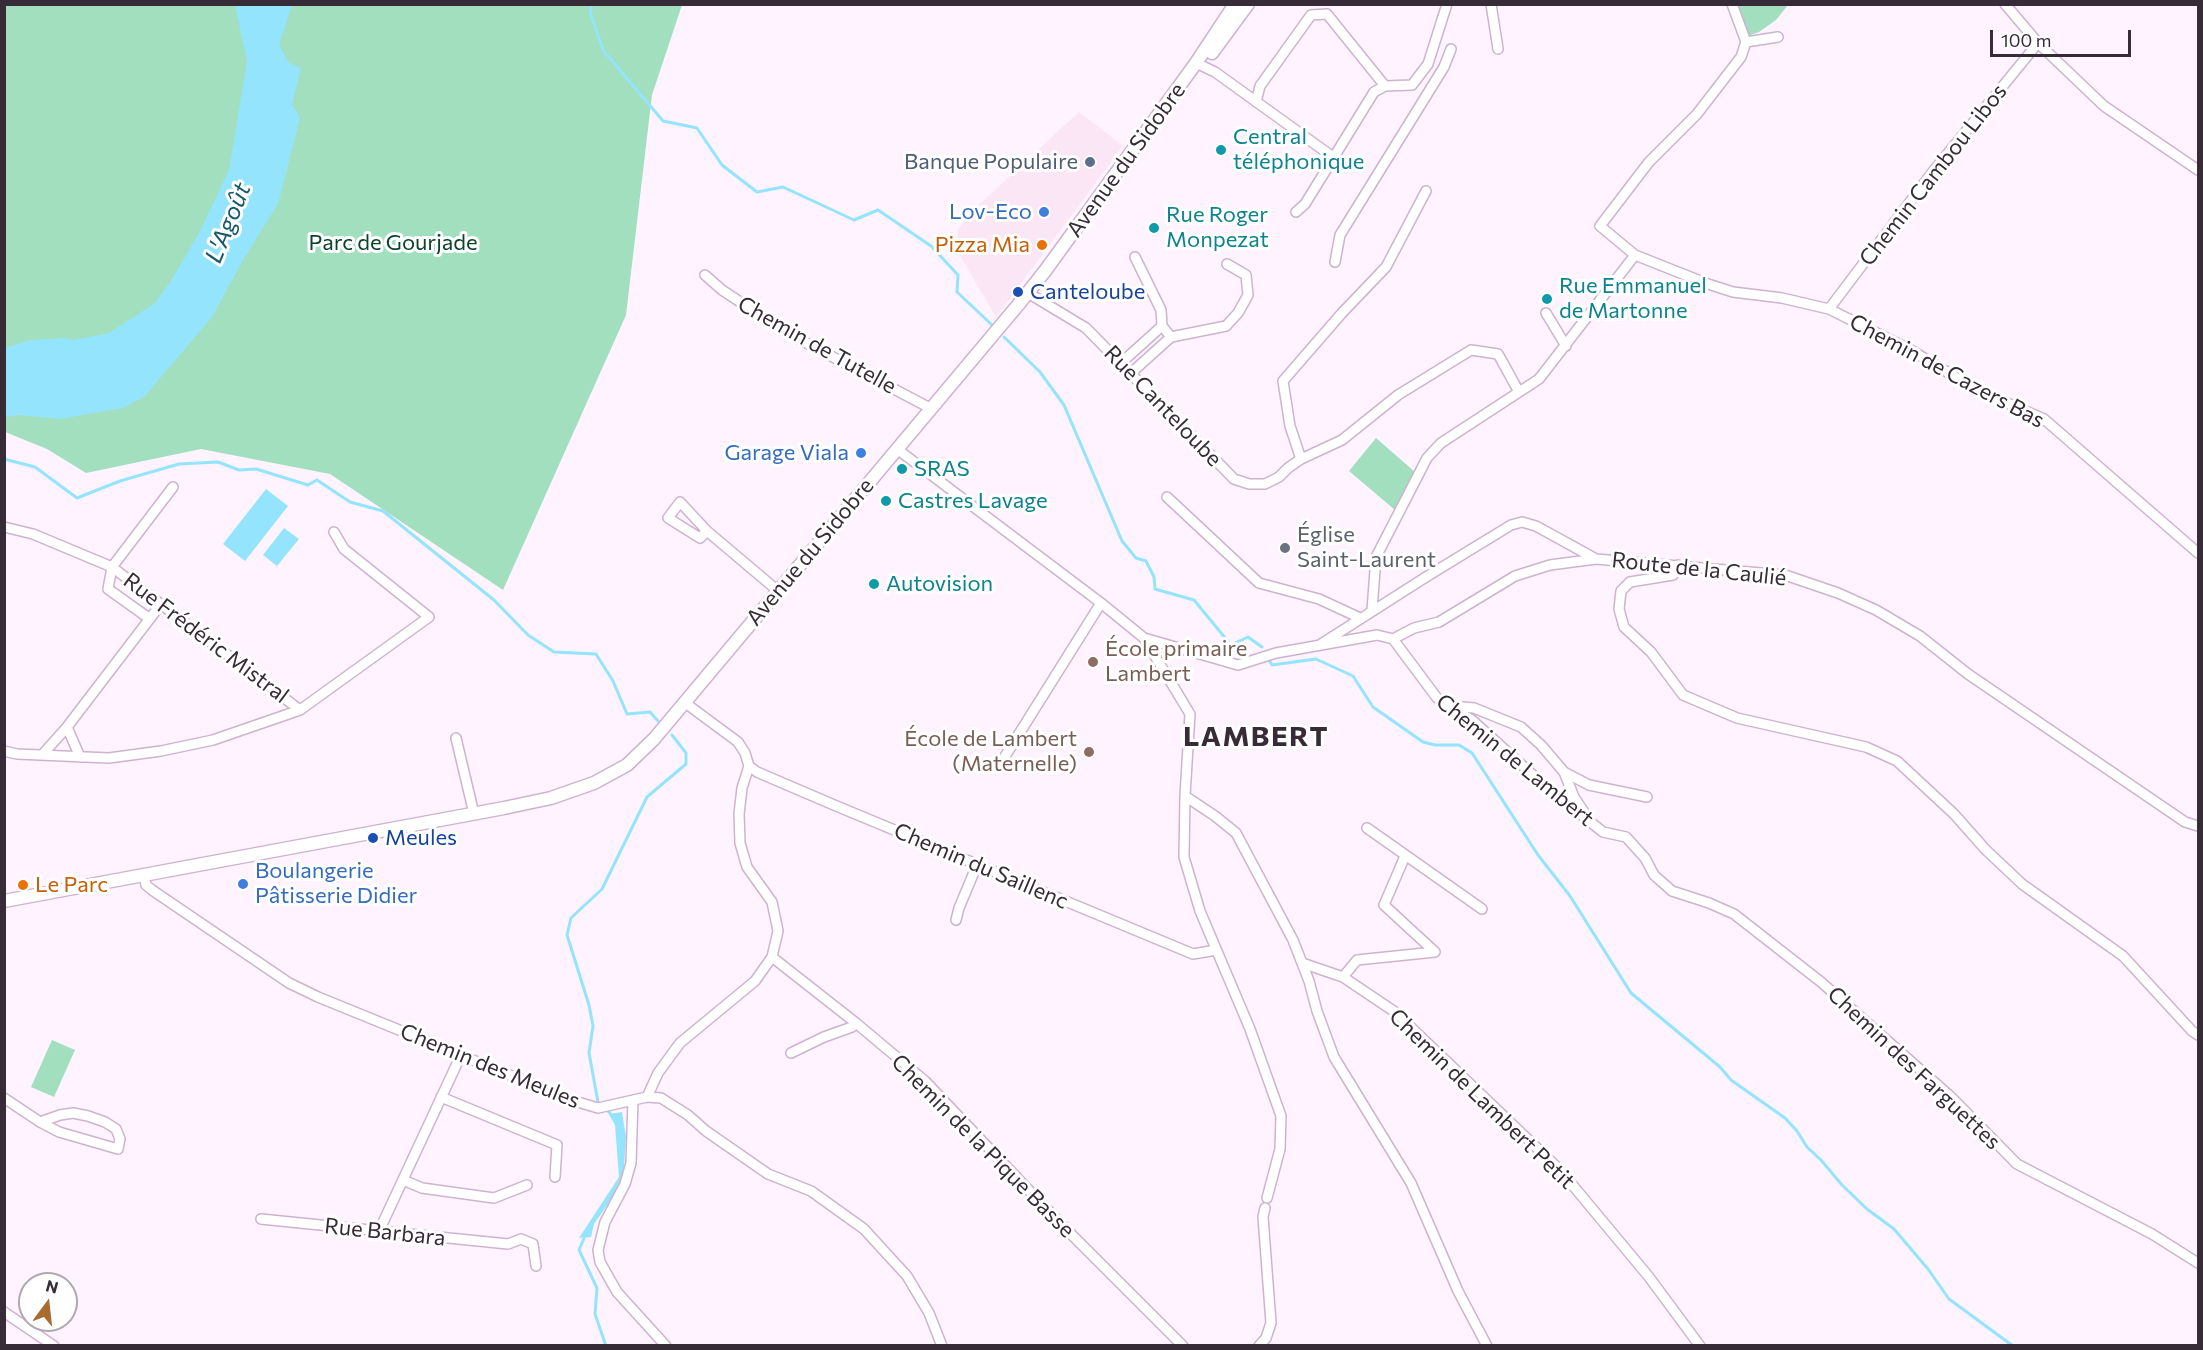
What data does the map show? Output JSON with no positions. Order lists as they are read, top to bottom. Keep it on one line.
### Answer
{"streets":{"main road":["Avenue du Sidobre"],"street":["Chemin Cambou Libos","Chemin de Tutelle","Chemin de Cazers Bas","Rue Canteloube","Route de la Caulié","Rue Frédéric Mistral","Chemin de Lambert","Chemin du Saillenc","Chemin des Meules","Chemin des Farguettes","Chemin de Lambert Petit","Chemin de la Pique Basse","Rue Barbara"]},"crossings":[["Avenue du Sidobre","Chemin de Tutelle"],["Avenue du Sidobre","Rue Canteloube"],["Avenue du Sidobre","Chemin des Meules"],["Chemin Cambou Libos","Chemin de Cazers Bas"],["Chemin de Lambert","Chemin des Farguettes"]],"districts":["LAMBERT"],"water":["L'Agoût"],"parks":["Parc de Gourjade"],"places":["Central téléphonique","Banque Populaire","Lov-Eco","Rue Roger Monpezat","Pizza Mia","Canteloube","Rue Emmanuel de Martonne","Garage Viala","SRAS","Castres Lavage","Église Saint-Laurent","Autovision","École primaire Lambert","École de Lambert (Maternelle)","Meules","Boulangerie Pâtisserie Didier","Le Parc"],"scale_bar":"100 m","north":"top"}
